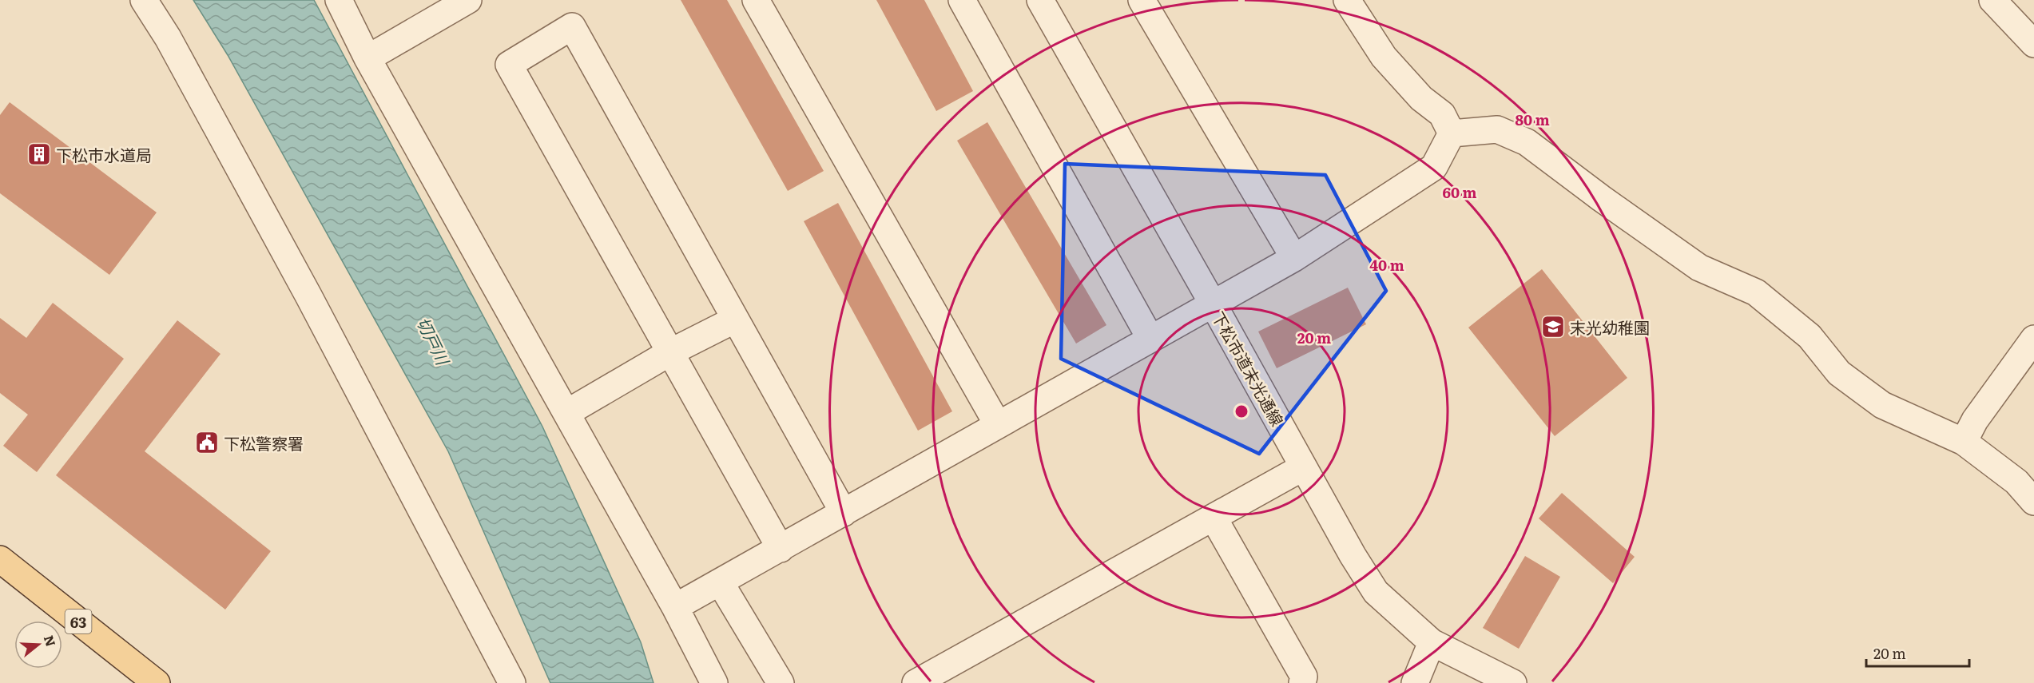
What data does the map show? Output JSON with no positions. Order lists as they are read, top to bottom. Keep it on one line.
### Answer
{"streets":{"main road":["63"],"street":["下松市道末光通線"]},"water":["切戸川"],"places":{"building":["下松市水道局"],"school or university":["末光幼稚園"],"public building":["下松警察署"]},"scale_bar":"20 m","north":"right","rings":["80 m","60 m","40 m","20 m"]}
